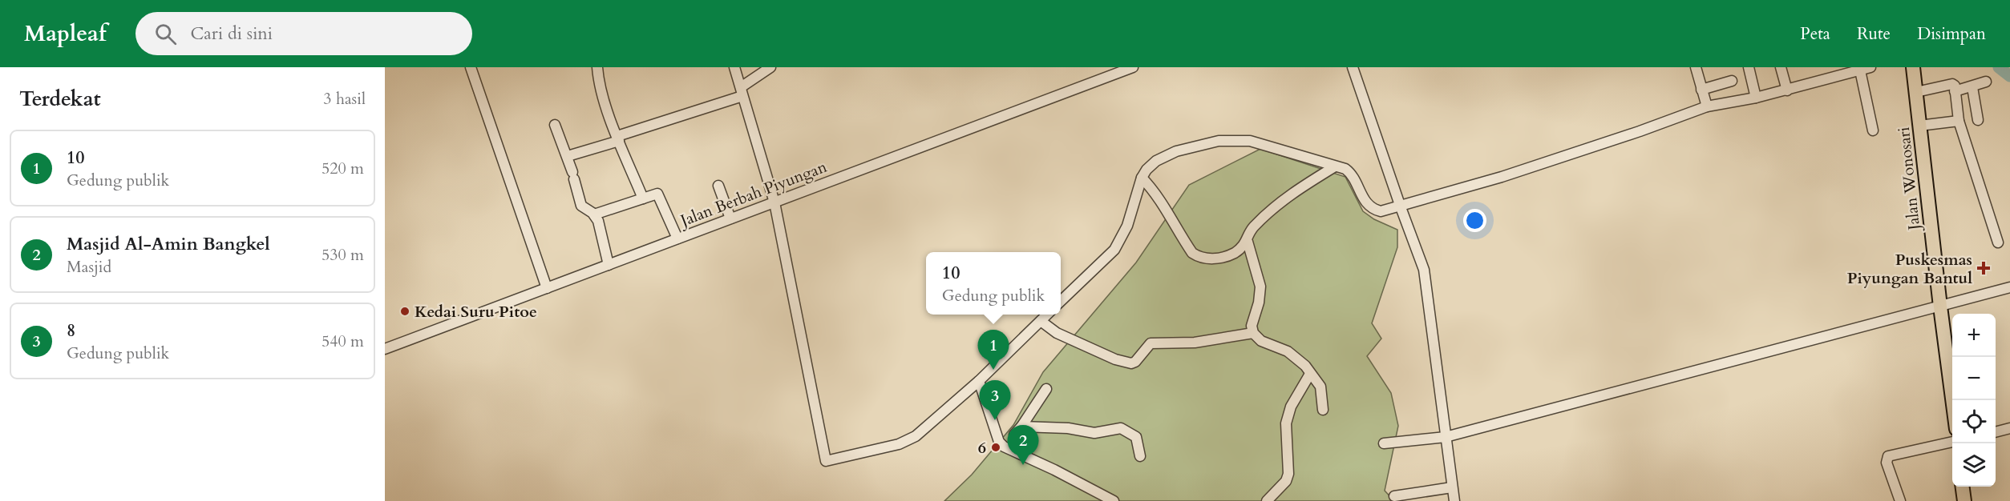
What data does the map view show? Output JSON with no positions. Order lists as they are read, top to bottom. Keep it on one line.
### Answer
{"streets":{"highway":["Jalan Wonosari"],"street":["Jalan Berbah Piyungan"]},"places":{"health":["Puskesmas Piyungan Bantul"],"other":["Kedai Suru Pitoe","6"]},"page":{"header":"Mapleaf","search":"Cari di sini","nav":["Peta","Rute","Disimpan"],"heading":["Terdekat","3 hasil"],"list":[{"mark":"1","name":"10","note":"Gedung publik","value":"520 m"},{"mark":"2","name":"Masjid Al-Amin Bangkel","note":"Masjid","value":"530 m"},{"mark":"3","name":"8","note":"Gedung publik","value":"540 m"}],"popup":["10","Gedung publik"],"map_buttons":["+","−"],"pins":["1","3","2"]}}
